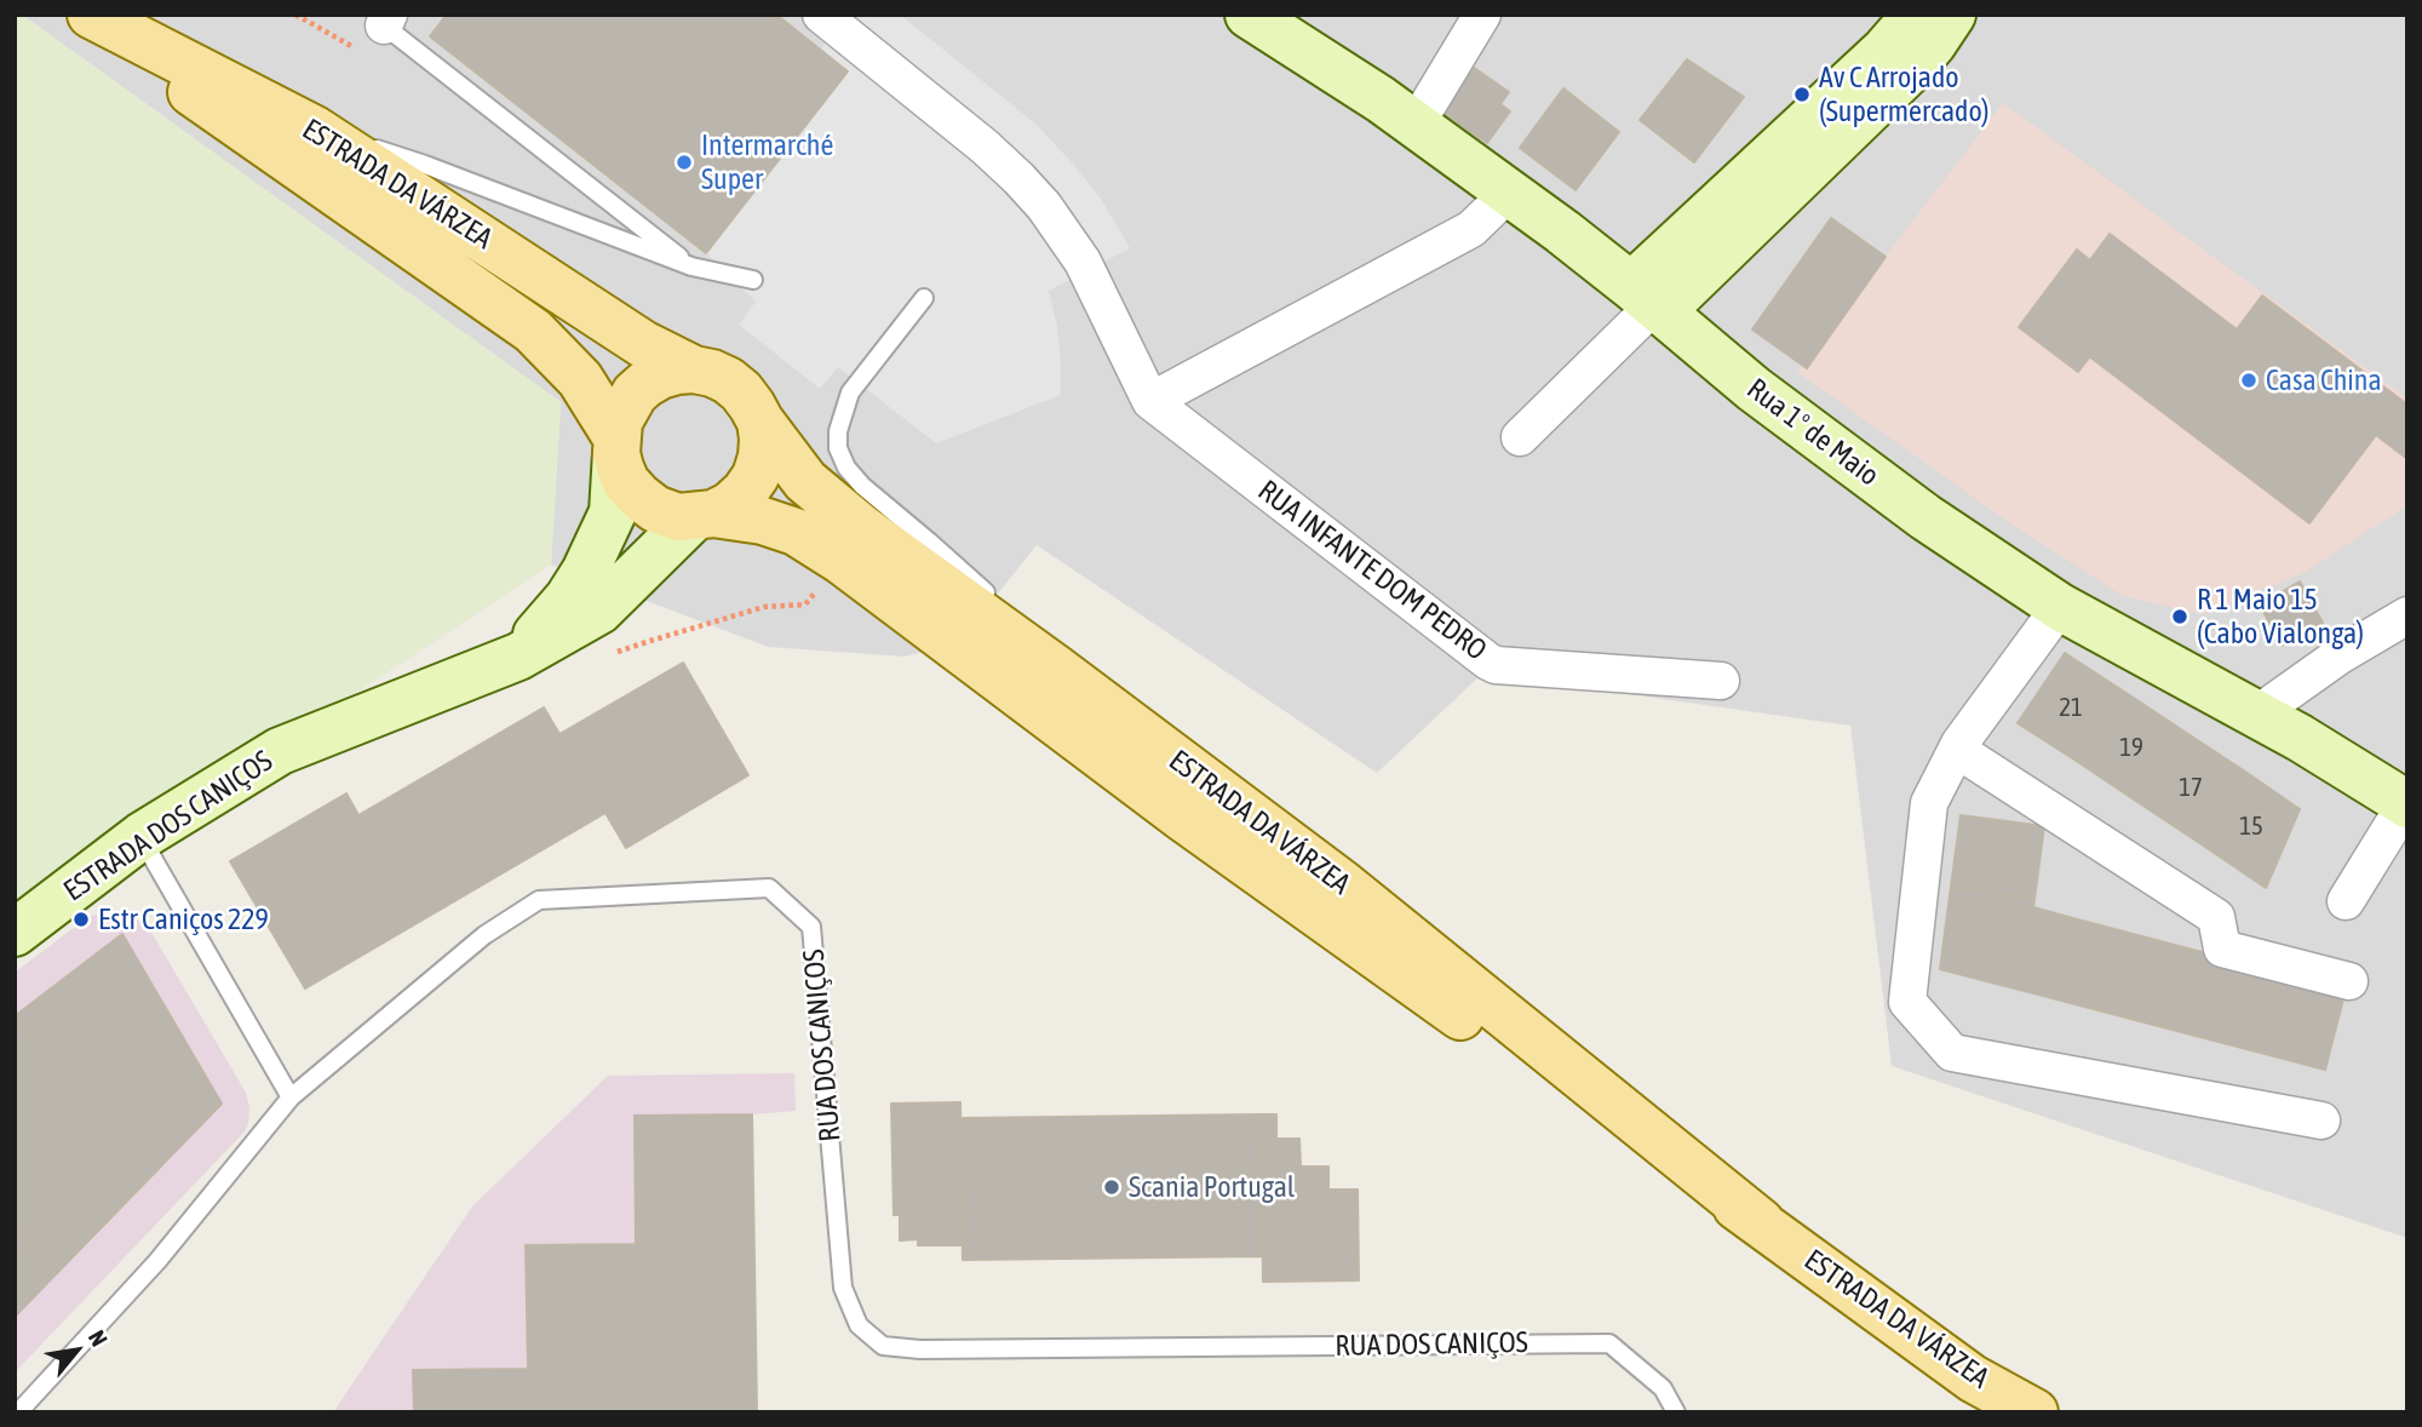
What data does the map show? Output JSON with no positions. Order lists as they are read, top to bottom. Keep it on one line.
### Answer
{"streets":{"main road":["ESTRADA DA VÁRZEA"],"street":["Rua 1º de Maio","RUA INFANTE DOM PEDRO","ESTRADA DOS CANIÇOS"],"lane":["RUA DOS CANIÇOS"]},"crossings":[["ESTRADA DA VÁRZEA","ESTRADA DOS CANIÇOS"]],"places":["Av C Arrojado (Supermercado)","Intermarché Super","Casa China","R 1 Maio 15 (Cabo Vialonga)","Estr Caniços 229","Scania Portugal"],"house_numbers":["21","19","17","15"],"north":"top right"}
